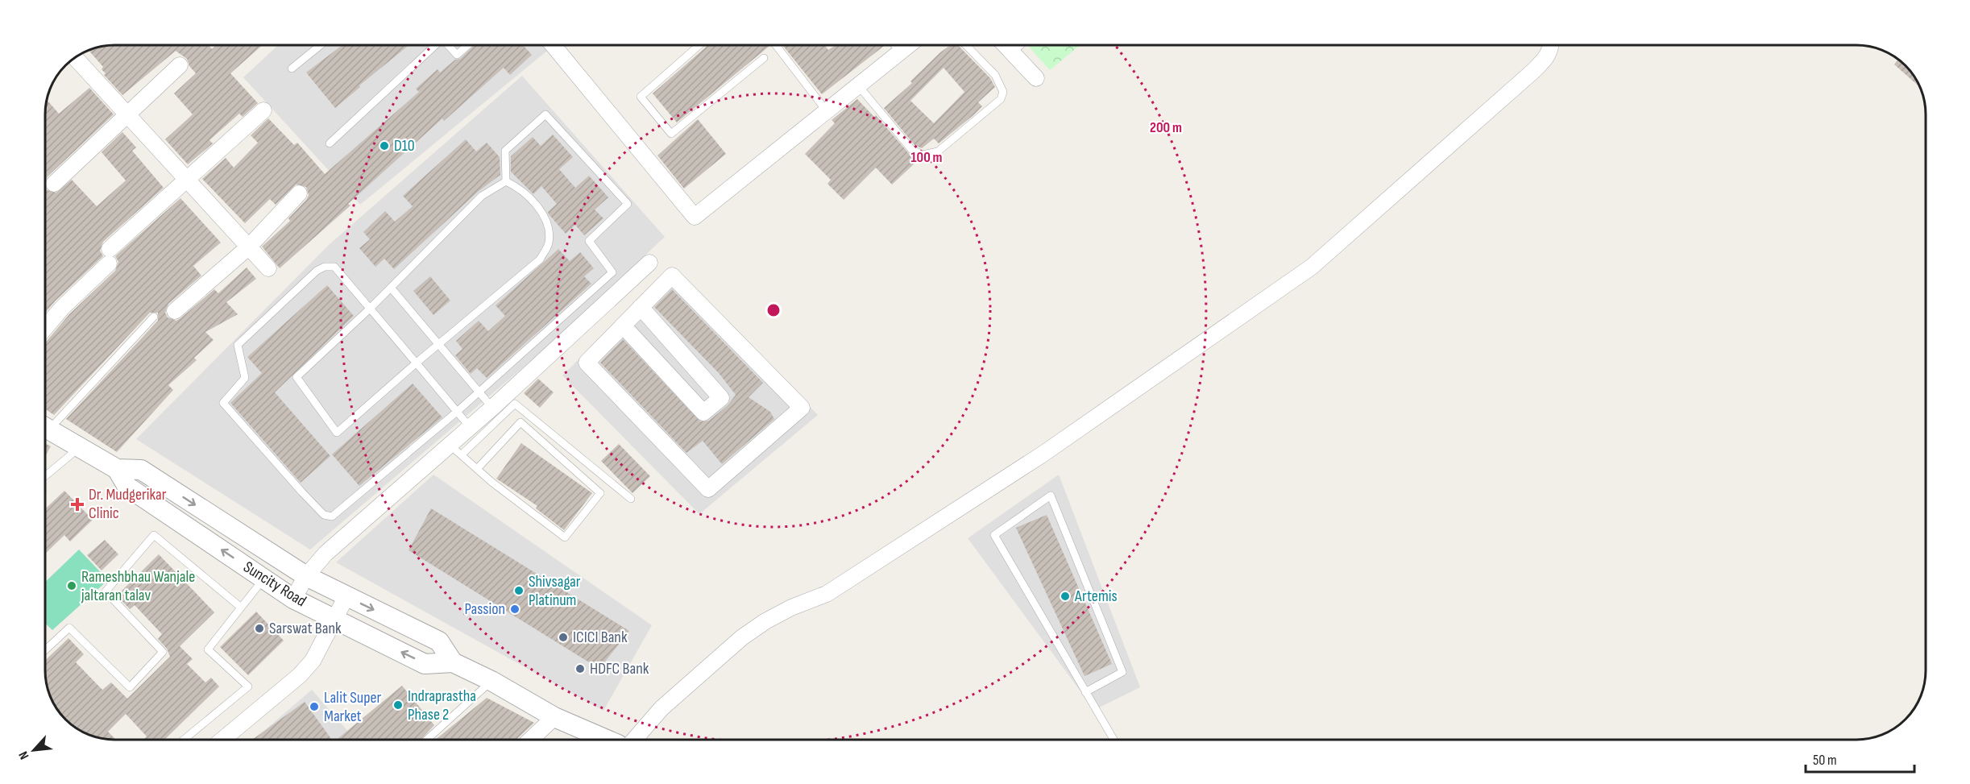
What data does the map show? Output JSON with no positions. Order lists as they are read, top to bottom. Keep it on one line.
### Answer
{"streets":{"street":["Suncity Road"]},"places":{"other":["D10","Rameshbhau Wanjale jaltaran talav","Shivsagar Platinum","Artemis","Passion","Sarswat Bank","ICICI Bank","HDFC Bank","Indraprastha Phase 2","Lalit Super Market"],"health":["Dr. Mudgerikar Clinic"]},"scale_bar":"50 m","north":"bottom left","rings":["200 m","100 m"]}
